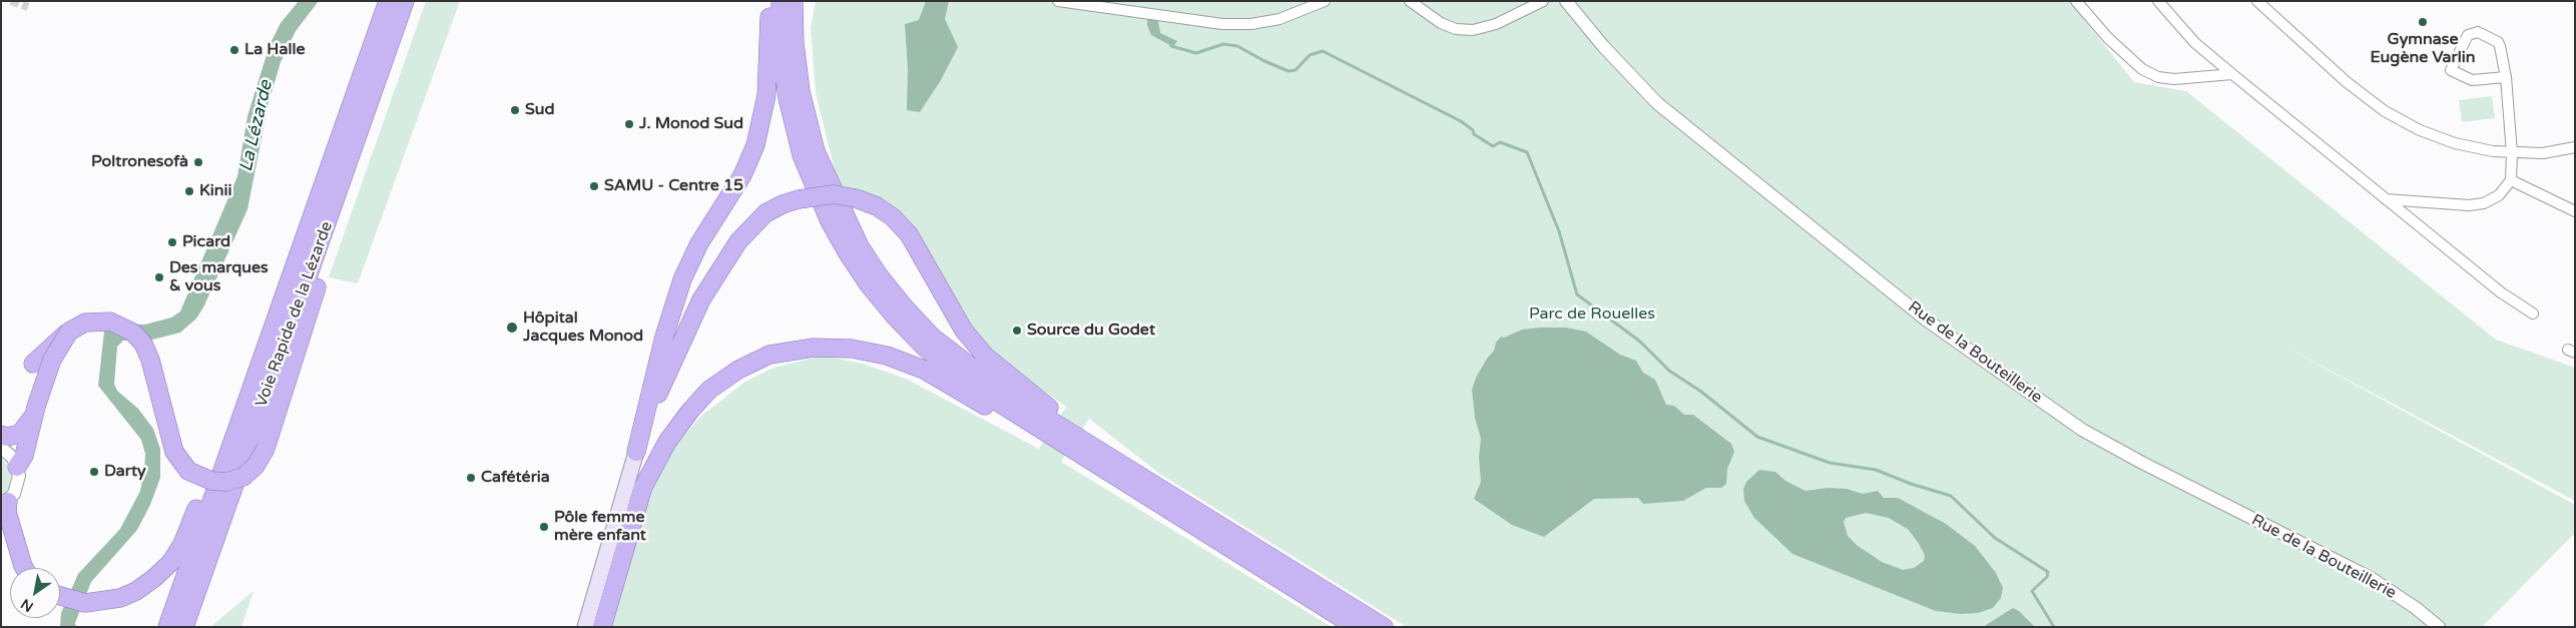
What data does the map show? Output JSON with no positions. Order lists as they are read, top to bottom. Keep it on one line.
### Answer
{"streets":{"highway":["Voie Rapide de la Lézarde"],"street":["Rue de la Bouteillerie"]},"water":["La Lézarde"],"parks":["Parc de Rouelles"],"places":["Gymnase Eugène Varlin","La Halle","Sud","J. Monod Sud","Poltronesofà","SAMU - Centre 15","Kinii","Picard","Des marques & vous","Hôpital Jacques Monod","Source du Godet","Darty","Cafétéria","Pôle femme mère enfant"],"north":"bottom left"}
